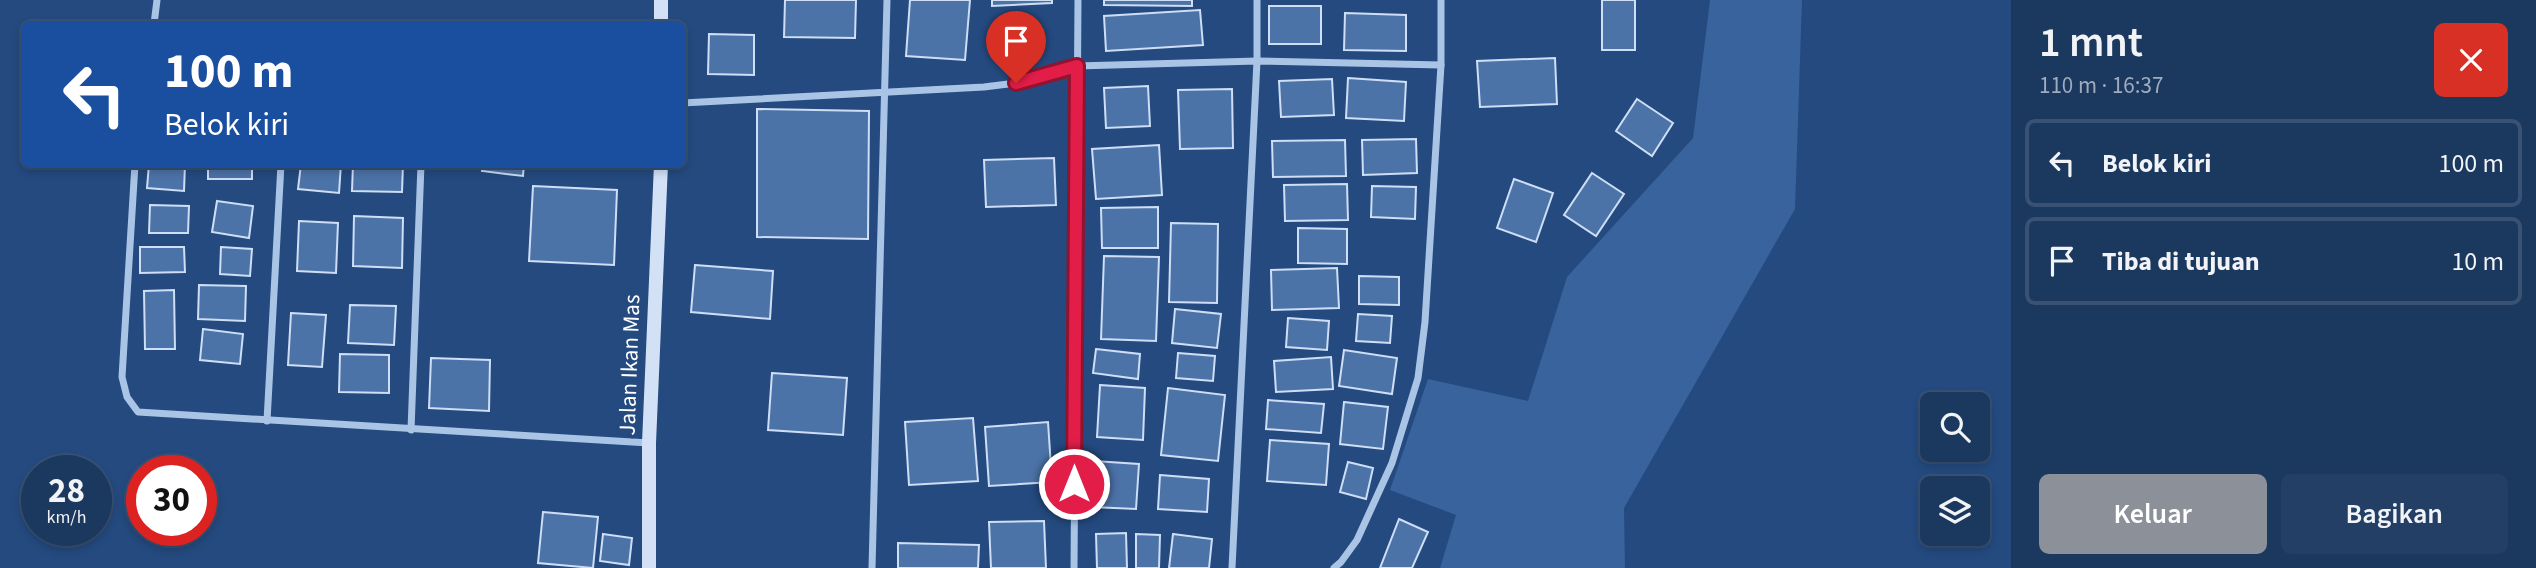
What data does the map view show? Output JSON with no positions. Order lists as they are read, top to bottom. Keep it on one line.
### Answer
{"streets":{"street":["Jalan Ikan Mas"]},"page":{"heading":["1 mnt","110 m · 16:37"],"turn":["100 m","Belok kiri"],"list":[{"name":"Belok kiri","value":"100 m"},{"name":"Tiba di tujuan","value":"10 m"}],"speed":"28 km/h","limit":"30","buttons":["Keluar","Bagikan"]}}
